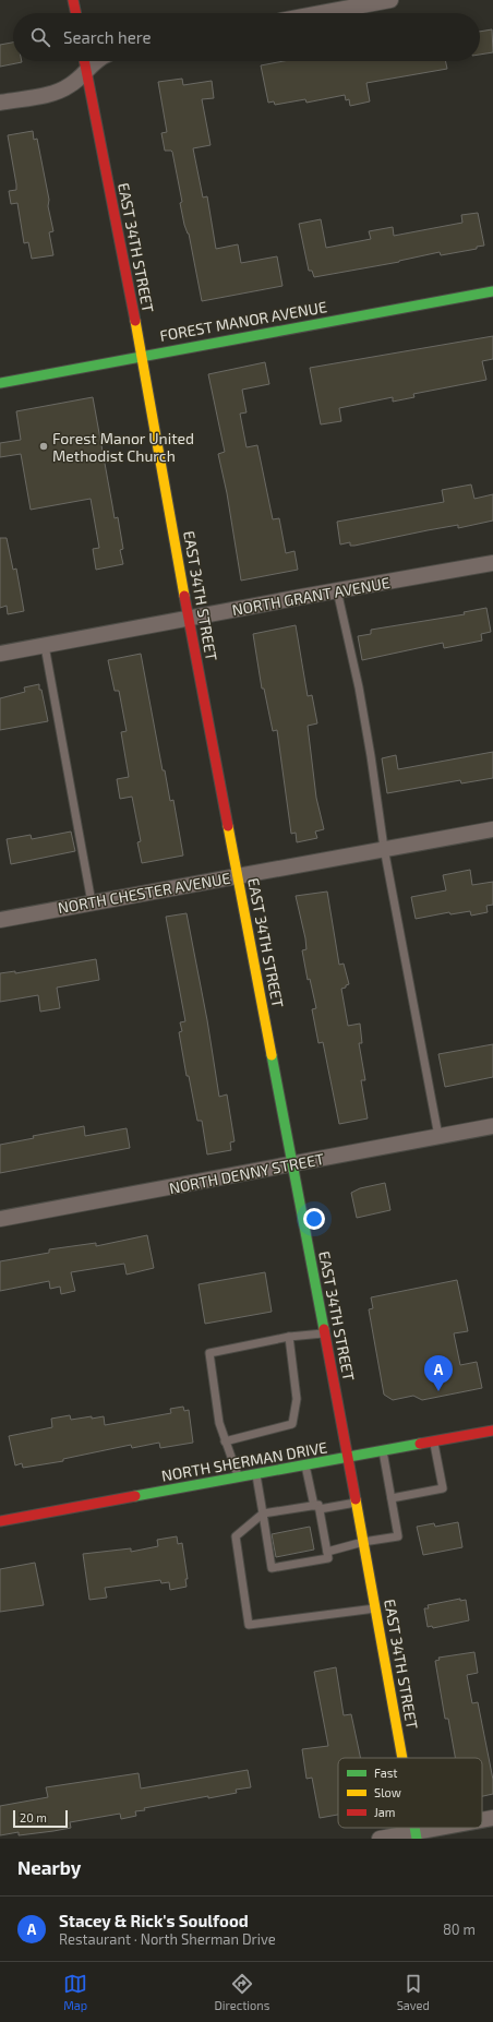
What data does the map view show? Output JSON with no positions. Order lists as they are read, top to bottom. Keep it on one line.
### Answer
{"streets":{"main road":["EAST 34TH STREET","FOREST MANOR AVENUE","NORTH SHERMAN DRIVE"],"street":["NORTH GRANT AVENUE","NORTH CHESTER AVENUE","NORTH DENNY STREET"]},"crossings":[["EAST 34TH STREET","FOREST MANOR AVENUE"],["EAST 34TH STREET","NORTH GRANT AVENUE"],["EAST 34TH STREET","NORTH CHESTER AVENUE"],["EAST 34TH STREET","NORTH DENNY STREET"],["EAST 34TH STREET","NORTH SHERMAN DRIVE"]],"places":["Forest Manor United Methodist Church"],"legend":["Fast","Slow","Jam"],"scale_bar":"20 m","page":{"search":"Search here","pins":"A","scale":"20 m","heading":"Nearby","list":[{"mark":"A","name":"Stacey & Rick's Soulfood","note":"Restaurant · North Sherman Drive","value":"80 m"}],"nav":["Map","Directions","Saved"]}}
